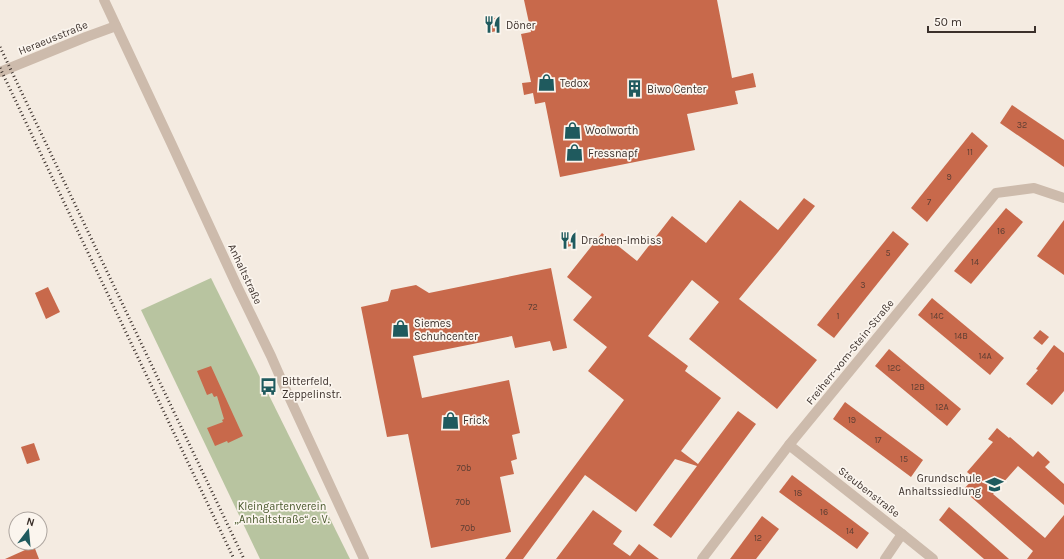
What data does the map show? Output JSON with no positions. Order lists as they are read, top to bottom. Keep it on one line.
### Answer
{"streets":{"street":["Heraeusstraße","Anhaltstraße","Freiherr-vom-Stein-Straße","Steubenstraße"]},"crossings":[["Heraeusstraße","Anhaltstraße"],["Freiherr-vom-Stein-Straße","Steubenstraße"]],"parks":["Kleingartenverein „Anhaltstraße“ e. V."],"places":{"restaurant":["Döner","Drachen-Imbiss"],"shop":["Tedox","Woolworth","Fressnapf","Siemes Schuhcenter","Frick"],"building":["Biwo Center"],"bus stop":["Bitterfeld, Zeppelinstr."],"school or university":["Grundschule Anhaltssiedlung"]},"house_numbers":["32","11","9","7","16","5","14","3","72","1","14C","14B","14A","12C","12B","12A","19","17","15","70b","18","70b","16","70b","14","12"],"scale_bar":"50 m","north":"top"}
